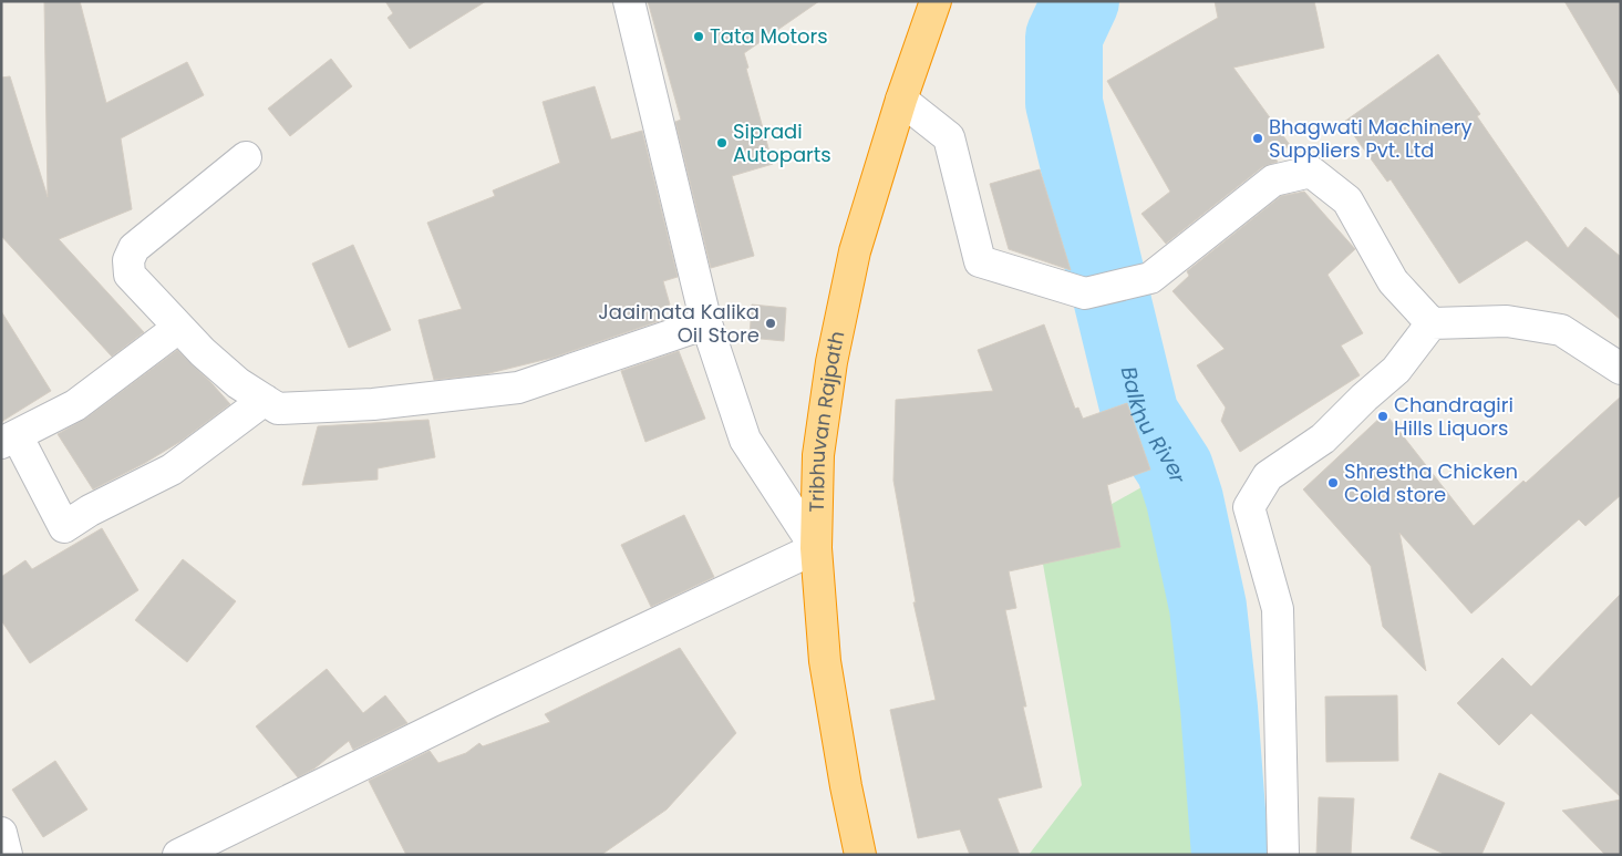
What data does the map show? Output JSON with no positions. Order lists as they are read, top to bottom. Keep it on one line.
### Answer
{"streets":{"highway":["Tribhuvan Rajpath"]},"water":["Balkhu River"],"places":["Tata Motors","Bhagwati Machinery Suppliers Pvt. Ltd","Sipradi Autoparts","Jaaimata Kalika Oil Store","Chandragiri Hills Liquors","Shrestha Chicken Cold store"]}
